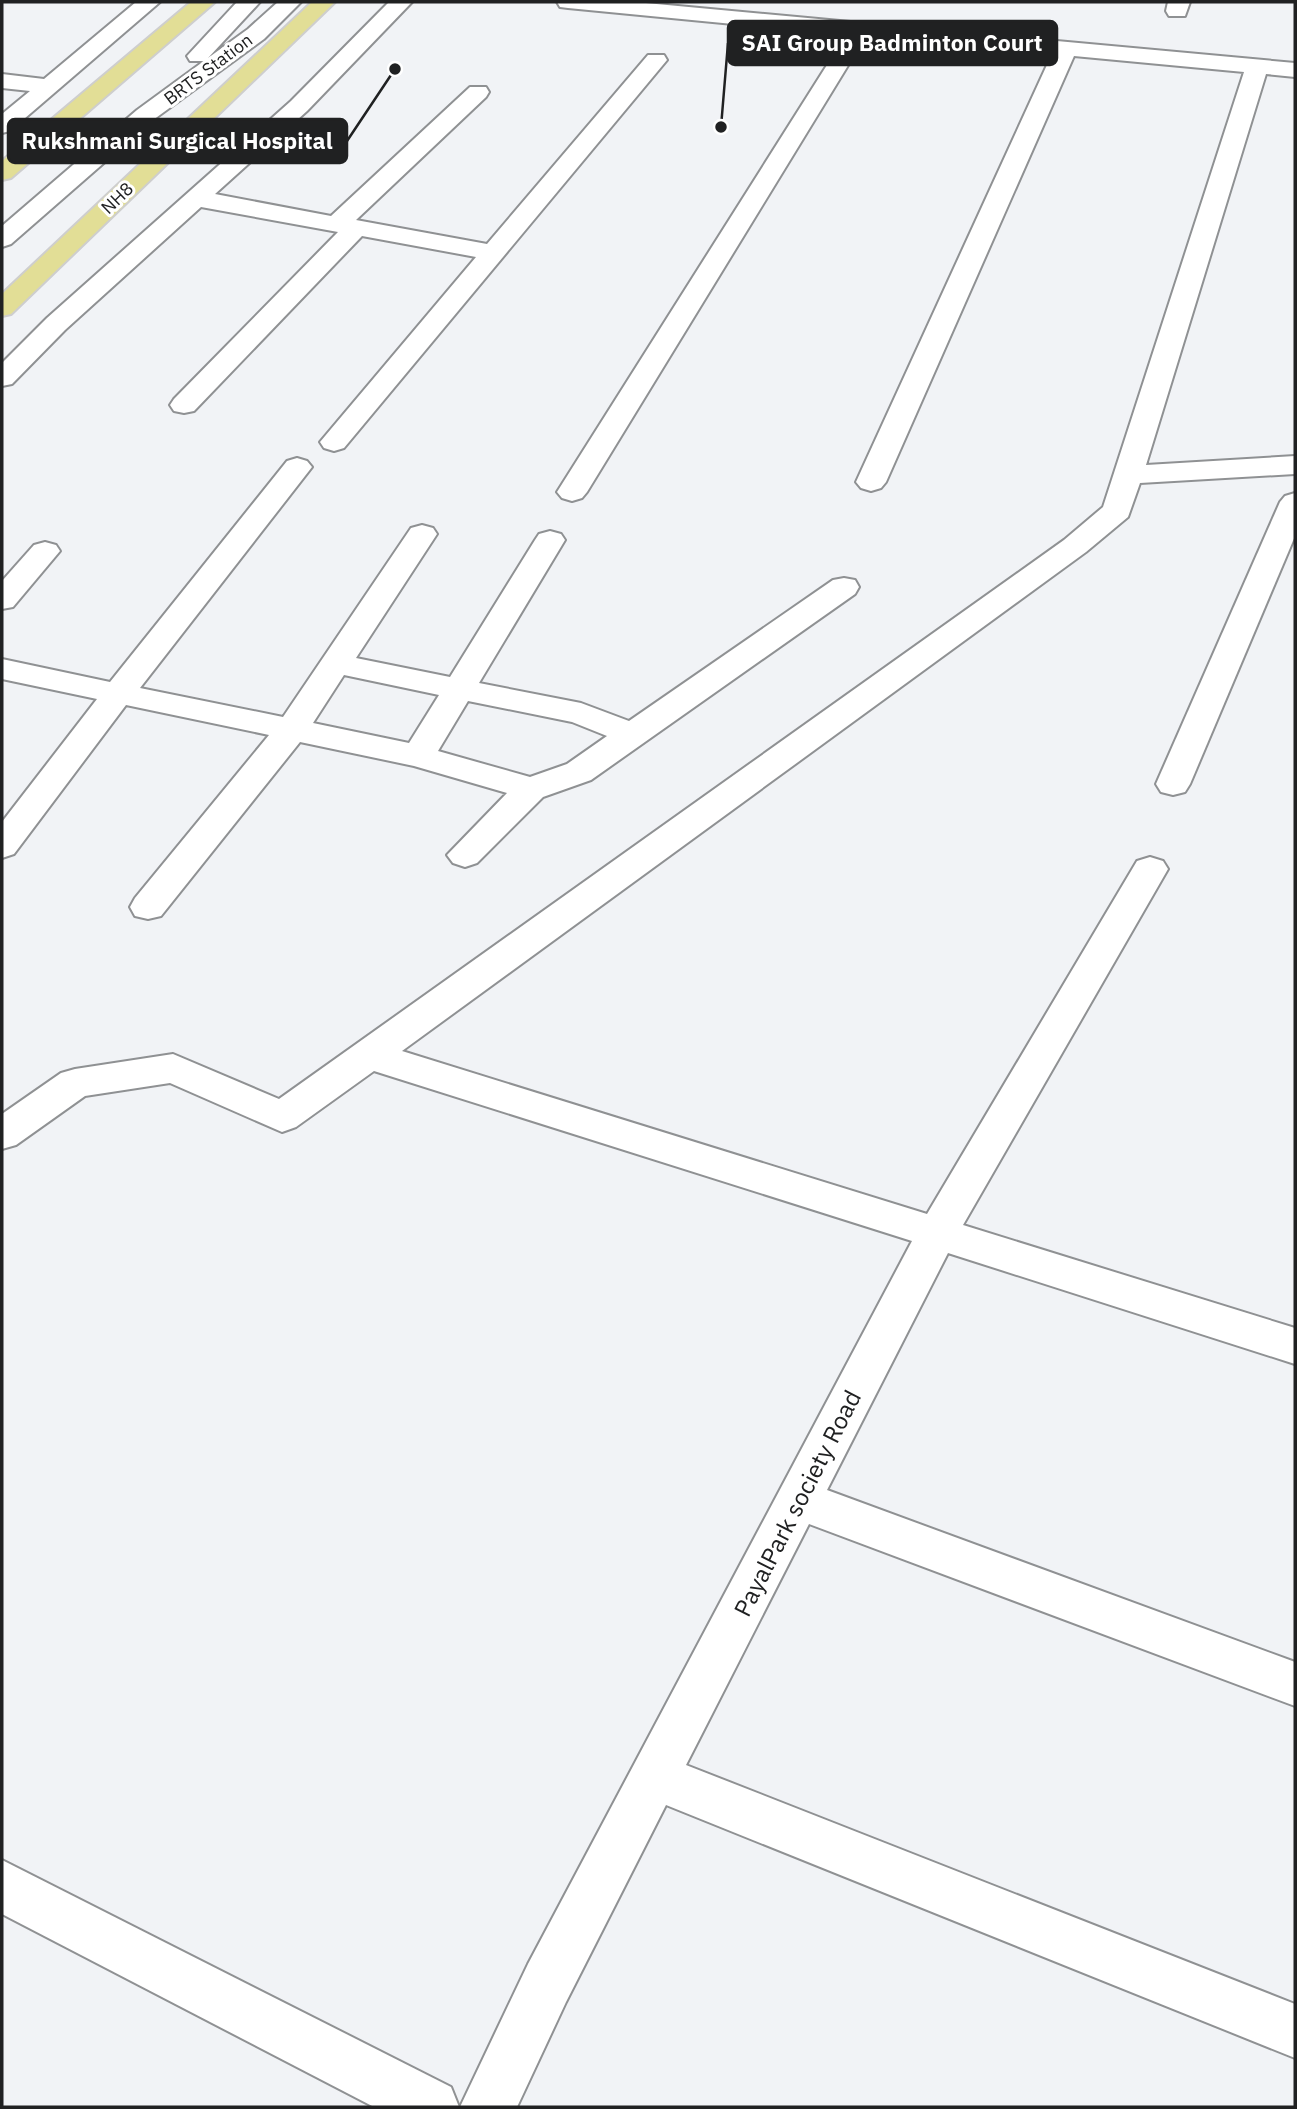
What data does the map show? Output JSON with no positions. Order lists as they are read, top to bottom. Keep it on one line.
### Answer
{"streets":{"main road":["NH8"],"street":["BRTS Station","PayalPark society Road"]},"places":["Rukshmani Surgical Hospital","SAI Group Badminton Court"]}
